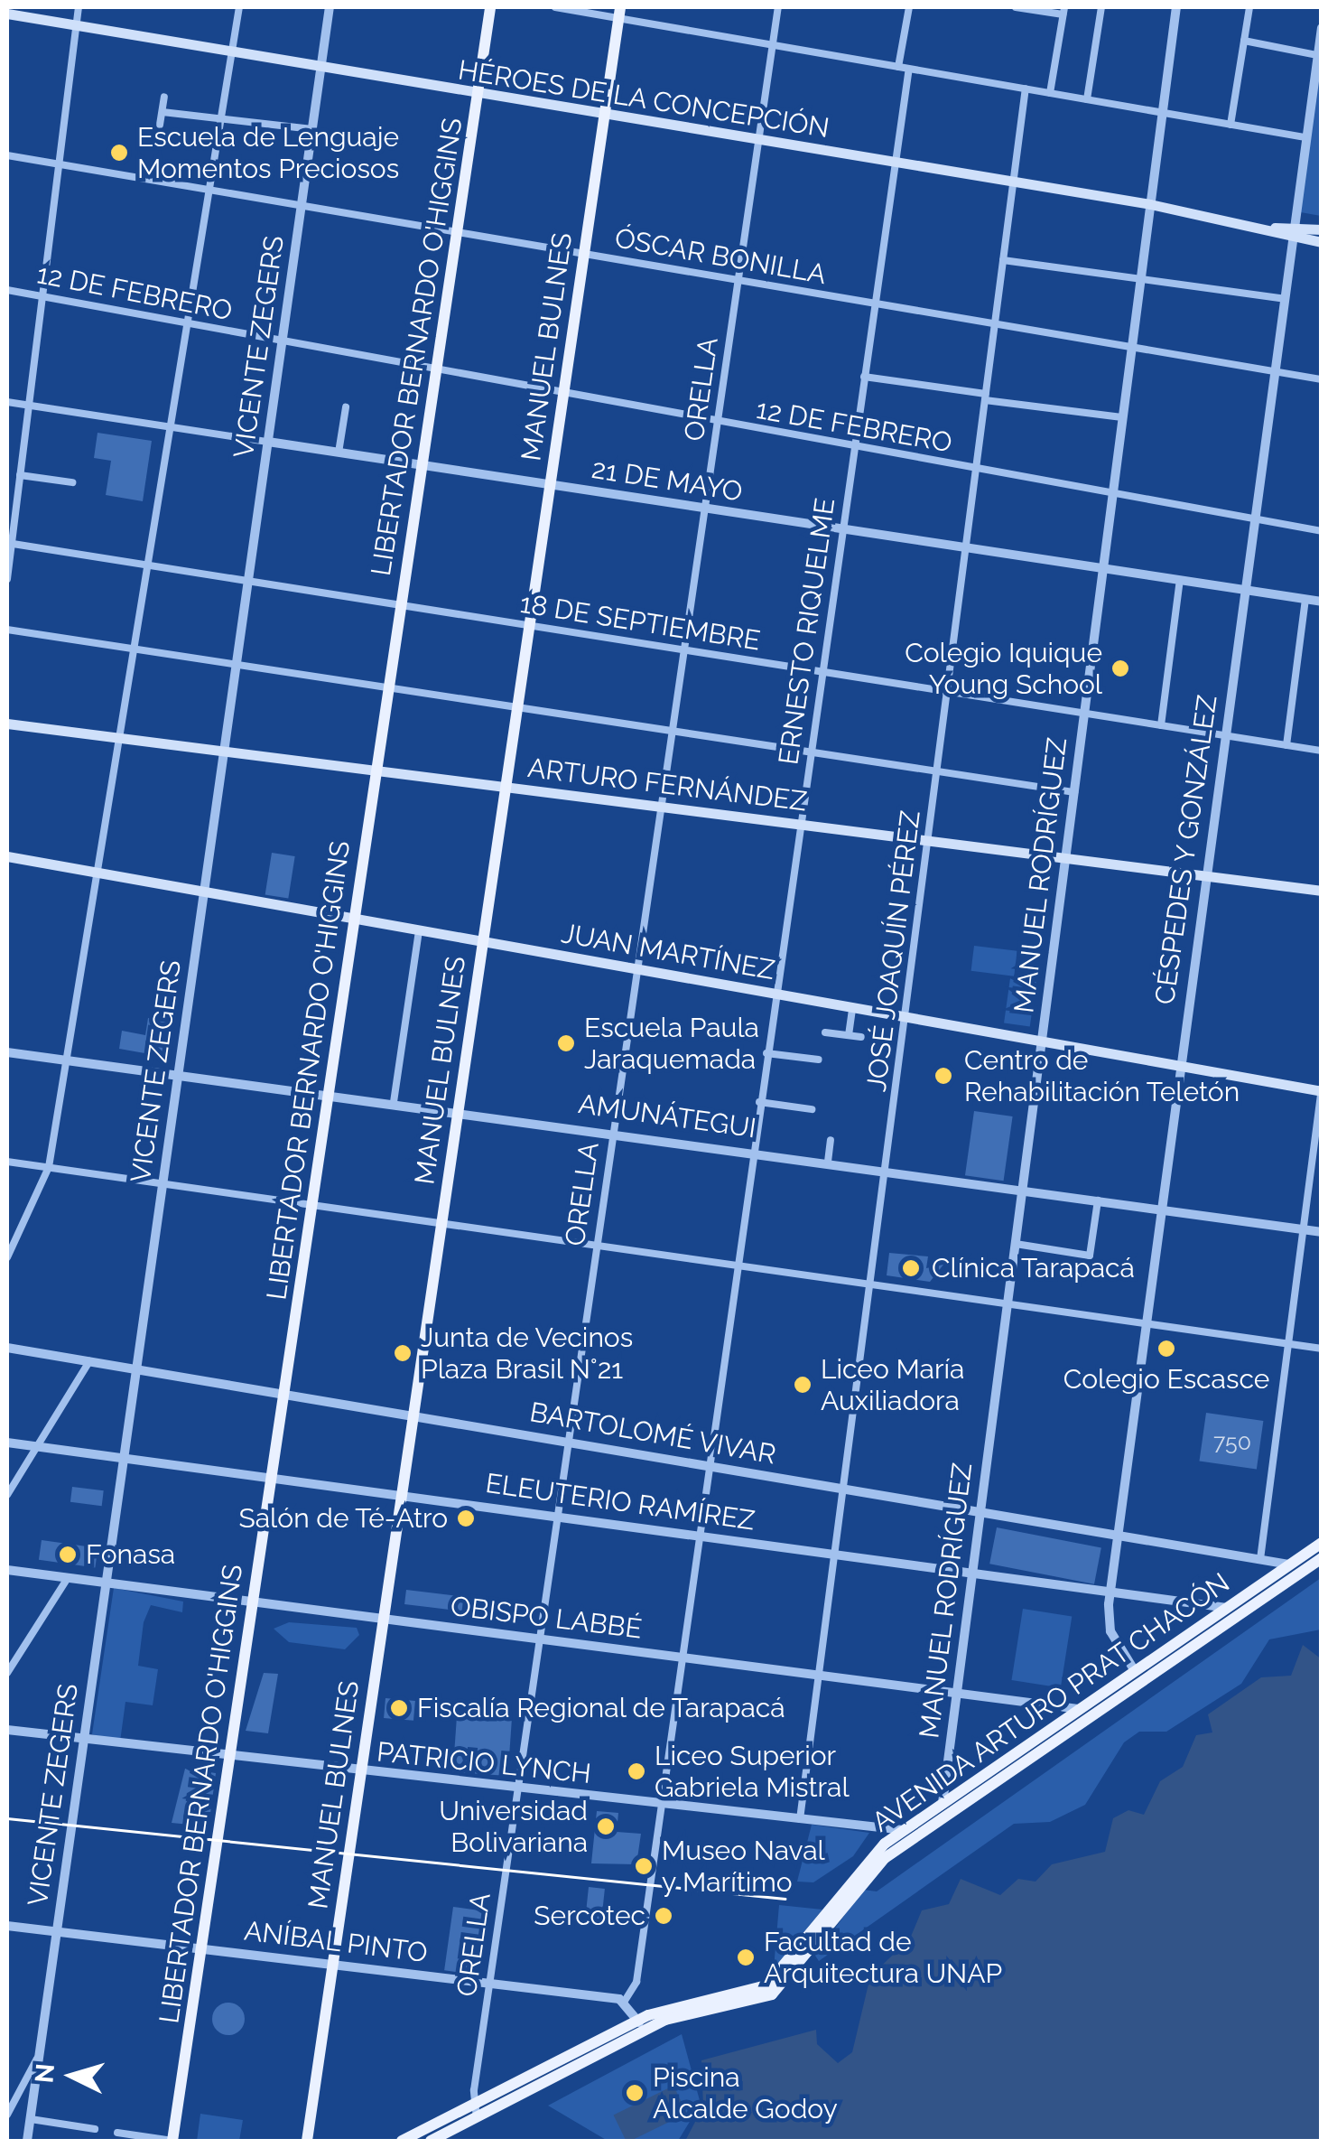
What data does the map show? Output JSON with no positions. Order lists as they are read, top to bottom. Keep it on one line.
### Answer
{"streets":{"main road":["HÉROES DE LA CONCEPCIÓN","LIBERTADOR BERNARDO O'HIGGINS","MANUEL BULNES","ARTURO FERNÁNDEZ","JUAN MARTÍNEZ","AVENIDA ARTURO PRAT CHACÓN"],"street":["ÓSCAR BONILLA","12 DE FEBRERO","VICENTE ZEGERS","ORELLA","21 DE MAYO","18 DE SEPTIEMBRE","ERNESTO RIQUELME","CÉSPEDES Y GONZÁLEZ","MANUEL RODRÍGUEZ","JOSÉ JOAQUÍN PÉREZ","AMUNÁTEGUI","BARTOLOMÉ VIVAR","ELEUTERIO RAMÍREZ","OBISPO LABBÉ","PATRICIO LYNCH","ANÍBAL PINTO"]},"crossings":[["HÉROES DE LA CONCEPCIÓN","VICENTE ZEGERS"],["HÉROES DE LA CONCEPCIÓN","LIBERTADOR BERNARDO O'HIGGINS"],["HÉROES DE LA CONCEPCIÓN","MANUEL BULNES"],["HÉROES DE LA CONCEPCIÓN","ORELLA"],["HÉROES DE LA CONCEPCIÓN","ERNESTO RIQUELME"],["HÉROES DE LA CONCEPCIÓN","CÉSPEDES Y GONZÁLEZ"],["HÉROES DE LA CONCEPCIÓN","MANUEL RODRÍGUEZ"],["HÉROES DE LA CONCEPCIÓN","JOSÉ JOAQUÍN PÉREZ"],["ÓSCAR BONILLA","VICENTE ZEGERS"],["ÓSCAR BONILLA","LIBERTADOR BERNARDO O'HIGGINS"],["ÓSCAR BONILLA","MANUEL BULNES"],["ÓSCAR BONILLA","ORELLA"],["ÓSCAR BONILLA","ERNESTO RIQUELME"],["ÓSCAR BONILLA","CÉSPEDES Y GONZÁLEZ"],["ÓSCAR BONILLA","MANUEL RODRÍGUEZ"],["ÓSCAR BONILLA","JOSÉ JOAQUÍN PÉREZ"],["12 DE FEBRERO","VICENTE ZEGERS"],["12 DE FEBRERO","LIBERTADOR BERNARDO O'HIGGINS"],["12 DE FEBRERO","MANUEL BULNES"],["12 DE FEBRERO","ORELLA"],["12 DE FEBRERO","ERNESTO RIQUELME"],["12 DE FEBRERO","CÉSPEDES Y GONZÁLEZ"],["12 DE FEBRERO","MANUEL RODRÍGUEZ"],["12 DE FEBRERO","JOSÉ JOAQUÍN PÉREZ"],["VICENTE ZEGERS","21 DE MAYO"],["VICENTE ZEGERS","18 DE SEPTIEMBRE"],["VICENTE ZEGERS","ARTURO FERNÁNDEZ"],["VICENTE ZEGERS","JUAN MARTÍNEZ"],["VICENTE ZEGERS","AMUNÁTEGUI"],["VICENTE ZEGERS","BARTOLOMÉ VIVAR"],["VICENTE ZEGERS","ELEUTERIO RAMÍREZ"],["VICENTE ZEGERS","OBISPO LABBÉ"],["VICENTE ZEGERS","PATRICIO LYNCH"],["VICENTE ZEGERS","ANÍBAL PINTO"],["LIBERTADOR BERNARDO O'HIGGINS","21 DE MAYO"],["LIBERTADOR BERNARDO O'HIGGINS","18 DE SEPTIEMBRE"],["LIBERTADOR BERNARDO O'HIGGINS","ARTURO FERNÁNDEZ"],["LIBERTADOR BERNARDO O'HIGGINS","JUAN MARTÍNEZ"],["LIBERTADOR BERNARDO O'HIGGINS","AMUNÁTEGUI"],["LIBERTADOR BERNARDO O'HIGGINS","BARTOLOMÉ VIVAR"],["LIBERTADOR BERNARDO O'HIGGINS","ELEUTERIO RAMÍREZ"],["LIBERTADOR BERNARDO O'HIGGINS","OBISPO LABBÉ"],["LIBERTADOR BERNARDO O'HIGGINS","PATRICIO LYNCH"],["LIBERTADOR BERNARDO O'HIGGINS","ANÍBAL PINTO"],["MANUEL BULNES","21 DE MAYO"],["MANUEL BULNES","18 DE SEPTIEMBRE"],["MANUEL BULNES","ARTURO FERNÁNDEZ"],["MANUEL BULNES","JUAN MARTÍNEZ"],["MANUEL BULNES","AMUNÁTEGUI"],["MANUEL BULNES","BARTOLOMÉ VIVAR"],["MANUEL BULNES","ELEUTERIO RAMÍREZ"],["MANUEL BULNES","OBISPO LABBÉ"],["MANUEL BULNES","PATRICIO LYNCH"],["MANUEL BULNES","ANÍBAL PINTO"],["ORELLA","21 DE MAYO"],["ORELLA","18 DE SEPTIEMBRE"],["ORELLA","ARTURO FERNÁNDEZ"],["ORELLA","JUAN MARTÍNEZ"],["ORELLA","AMUNÁTEGUI"],["ORELLA","BARTOLOMÉ VIVAR"],["ORELLA","ELEUTERIO RAMÍREZ"],["ORELLA","OBISPO LABBÉ"],["ORELLA","AVENIDA ARTURO PRAT CHACÓN"],["ORELLA","PATRICIO LYNCH"],["ORELLA","ANÍBAL PINTO"],["21 DE MAYO","ERNESTO RIQUELME"],["21 DE MAYO","CÉSPEDES Y GONZÁLEZ"],["21 DE MAYO","MANUEL RODRÍGUEZ"],["21 DE MAYO","JOSÉ JOAQUÍN PÉREZ"],["18 DE SEPTIEMBRE","ERNESTO RIQUELME"],["18 DE SEPTIEMBRE","CÉSPEDES Y GONZÁLEZ"],["18 DE SEPTIEMBRE","MANUEL RODRÍGUEZ"],["18 DE SEPTIEMBRE","JOSÉ JOAQUÍN PÉREZ"],["ERNESTO RIQUELME","ARTURO FERNÁNDEZ"],["ERNESTO RIQUELME","JUAN MARTÍNEZ"],["ERNESTO RIQUELME","AMUNÁTEGUI"],["ERNESTO RIQUELME","BARTOLOMÉ VIVAR"],["ERNESTO RIQUELME","ELEUTERIO RAMÍREZ"],["ERNESTO RIQUELME","OBISPO LABBÉ"],["ERNESTO RIQUELME","PATRICIO LYNCH"],["ERNESTO RIQUELME","ANÍBAL PINTO"],["ARTURO FERNÁNDEZ","CÉSPEDES Y GONZÁLEZ"],["ARTURO FERNÁNDEZ","MANUEL RODRÍGUEZ"],["ARTURO FERNÁNDEZ","JOSÉ JOAQUÍN PÉREZ"],["CÉSPEDES Y GONZÁLEZ","JUAN MARTÍNEZ"],["CÉSPEDES Y GONZÁLEZ","AMUNÁTEGUI"],["CÉSPEDES Y GONZÁLEZ","BARTOLOMÉ VIVAR"],["CÉSPEDES Y GONZÁLEZ","ELEUTERIO RAMÍREZ"],["CÉSPEDES Y GONZÁLEZ","AVENIDA ARTURO PRAT CHACÓN"],["MANUEL RODRÍGUEZ","JUAN MARTÍNEZ"],["MANUEL RODRÍGUEZ","AMUNÁTEGUI"],["MANUEL RODRÍGUEZ","BARTOLOMÉ VIVAR"],["MANUEL RODRÍGUEZ","ELEUTERIO RAMÍREZ"],["MANUEL RODRÍGUEZ","OBISPO LABBÉ"],["MANUEL RODRÍGUEZ","AVENIDA ARTURO PRAT CHACÓN"],["JOSÉ JOAQUÍN PÉREZ","JUAN MARTÍNEZ"],["JOSÉ JOAQUÍN PÉREZ","AMUNÁTEGUI"],["JOSÉ JOAQUÍN PÉREZ","BARTOLOMÉ VIVAR"],["JOSÉ JOAQUÍN PÉREZ","ELEUTERIO RAMÍREZ"],["JOSÉ JOAQUÍN PÉREZ","OBISPO LABBÉ"],["JOSÉ JOAQUÍN PÉREZ","PATRICIO LYNCH"],["BARTOLOMÉ VIVAR","AVENIDA ARTURO PRAT CHACÓN"],["ELEUTERIO RAMÍREZ","AVENIDA ARTURO PRAT CHACÓN"],["OBISPO LABBÉ","AVENIDA ARTURO PRAT CHACÓN"],["AVENIDA ARTURO PRAT CHACÓN","PATRICIO LYNCH"]],"places":["Escuela de Lenguaje Momentos Preciosos","Colegio Iquique Young School","Escuela Paula Jaraquemada","Centro de Rehabilitación Teletón","Clínica Tarapacá","Colegio Escasce","Junta de Vecinos Plaza Brasil N°21","Liceo María Auxiliadora","Salón de Té-Atro","Fonasa","Fiscalía Regional de Tarapacá","Liceo Superior Gabriela Mistral","Universidad Bolivariana","Museo Naval y Marítimo","Sercotec","Facultad de Arquitectura UNAP","Piscina Alcalde Godoy"],"house_numbers":["750"],"north":"left"}
